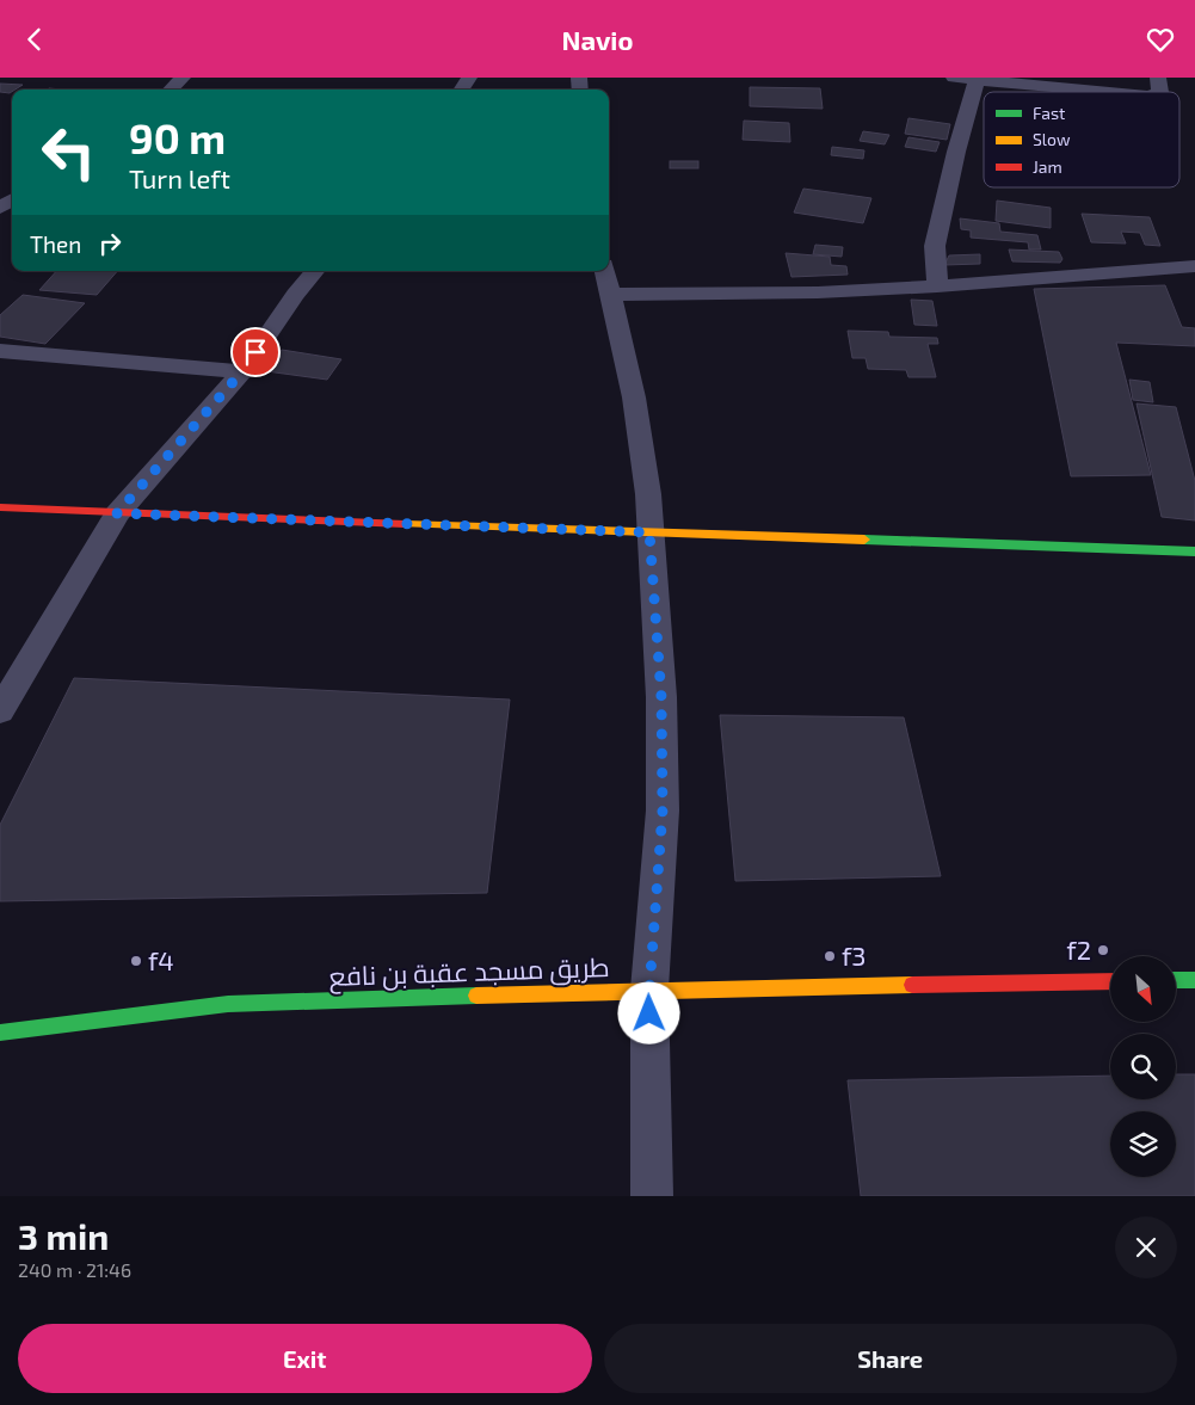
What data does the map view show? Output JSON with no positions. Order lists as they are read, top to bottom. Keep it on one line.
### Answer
{"streets":{"street":["طريق مسجد عقبة بن نافع"]},"places":["f2","f3","f4"],"legend":["Fast","Slow","Jam"],"north":"bottom right","page":{"header":"Navio","turn":["90 m","Turn left"],"then":"Then","heading":["3 min","240 m · 21:46"],"buttons":["Exit","Share"]}}
